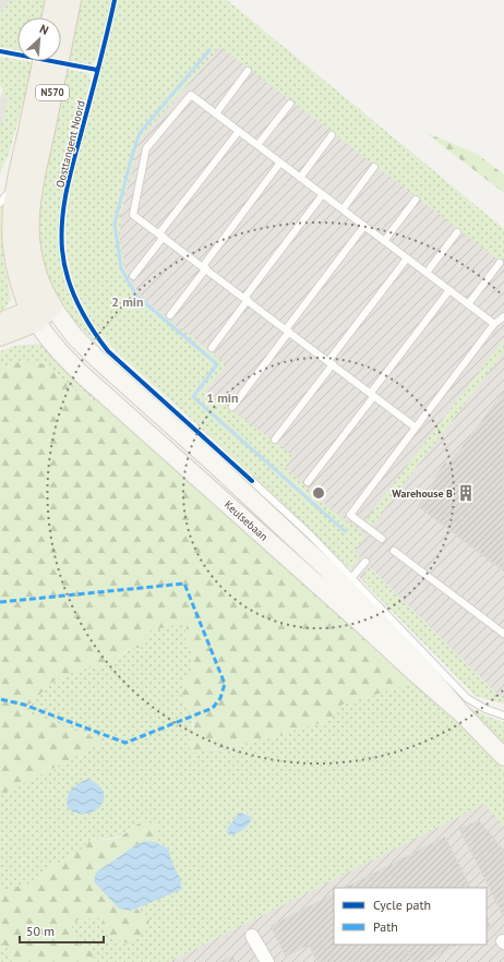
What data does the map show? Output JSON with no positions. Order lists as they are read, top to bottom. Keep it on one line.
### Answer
{"streets":{"main road":["N570","Keulsebaan"],"cycle path":["Oosttangent Noord"]},"crossings":[["N570","Keulsebaan"]],"places":{"building":["Warehouse B"]},"legend":["Cycle path","Path"],"scale_bar":"50 m","north":"top right","rings":["2 min","1 min"]}
